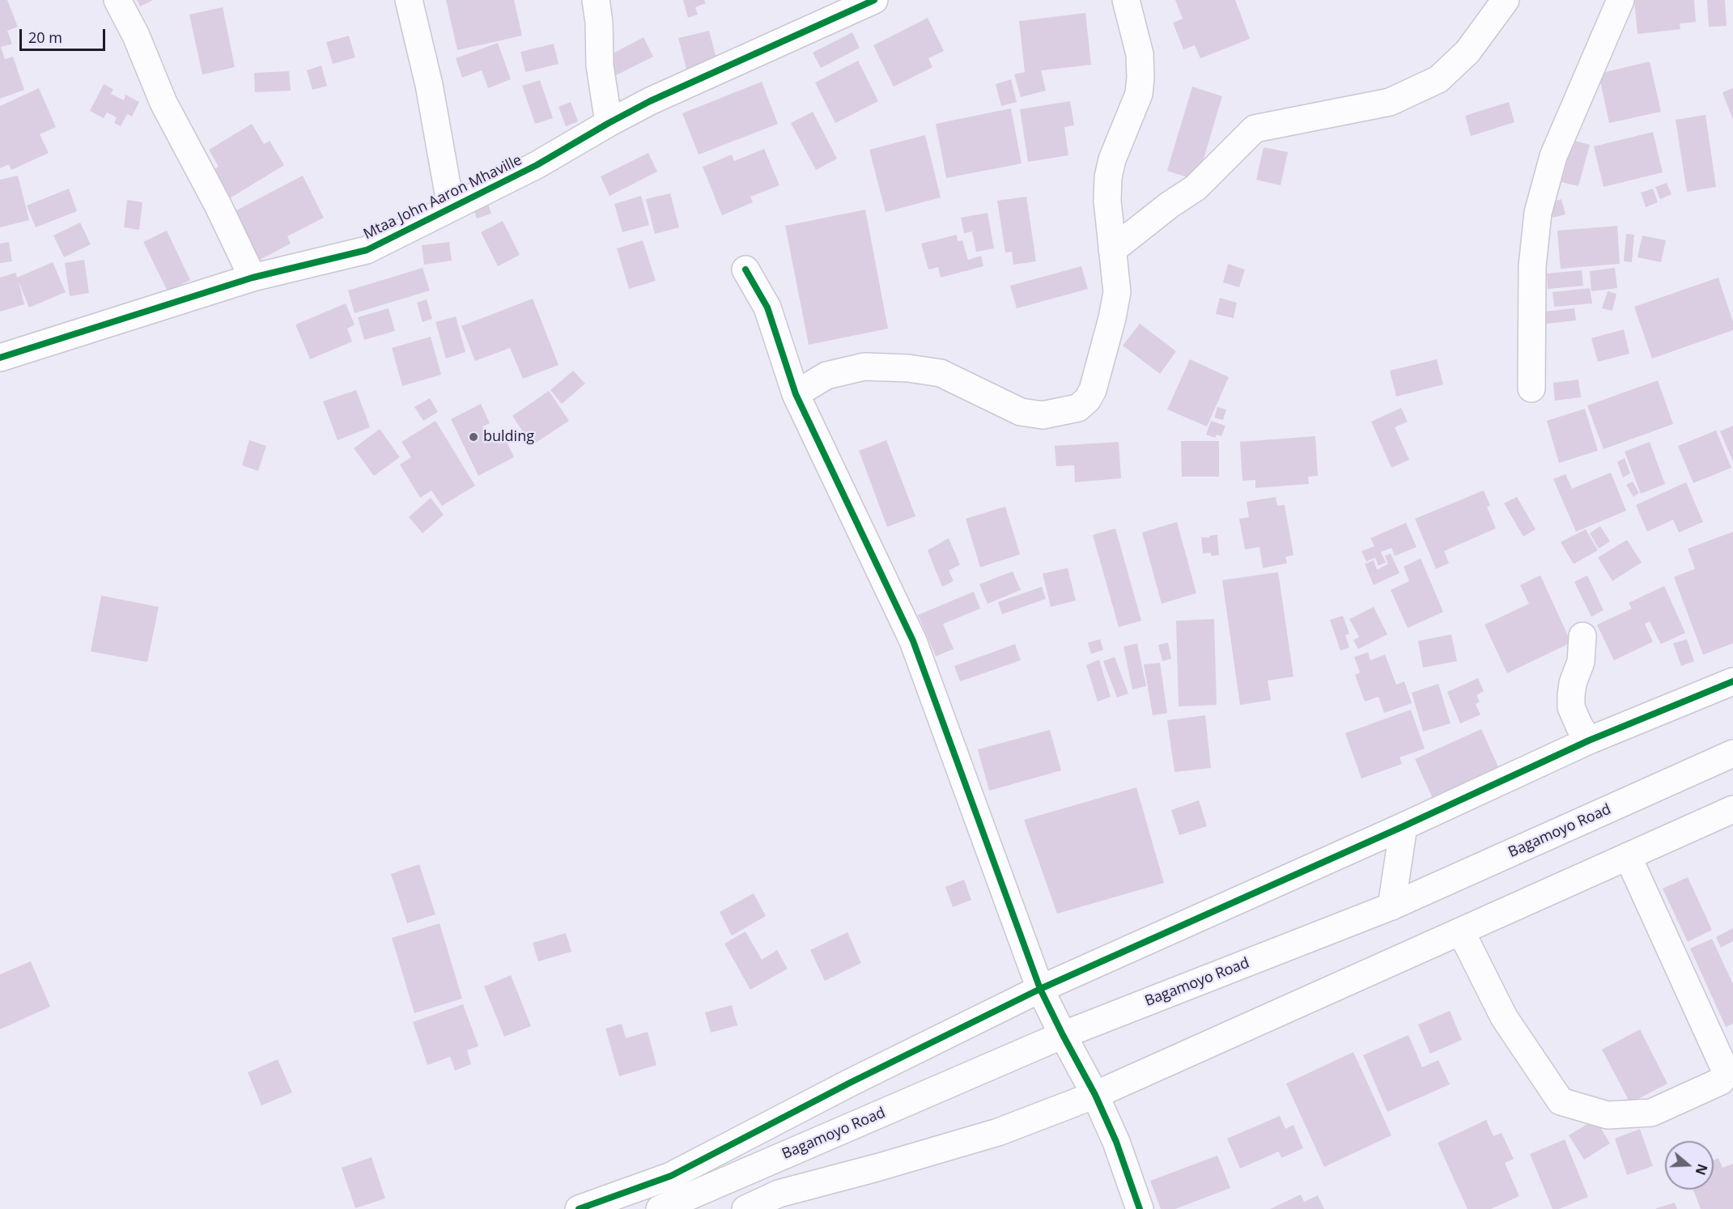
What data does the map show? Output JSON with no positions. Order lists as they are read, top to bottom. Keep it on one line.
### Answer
{"streets":{"main road":["Mtaa John Aaron Mhaville","Bagamoyo Road"]},"places":["bulding"],"scale_bar":"20 m","north":"right"}
